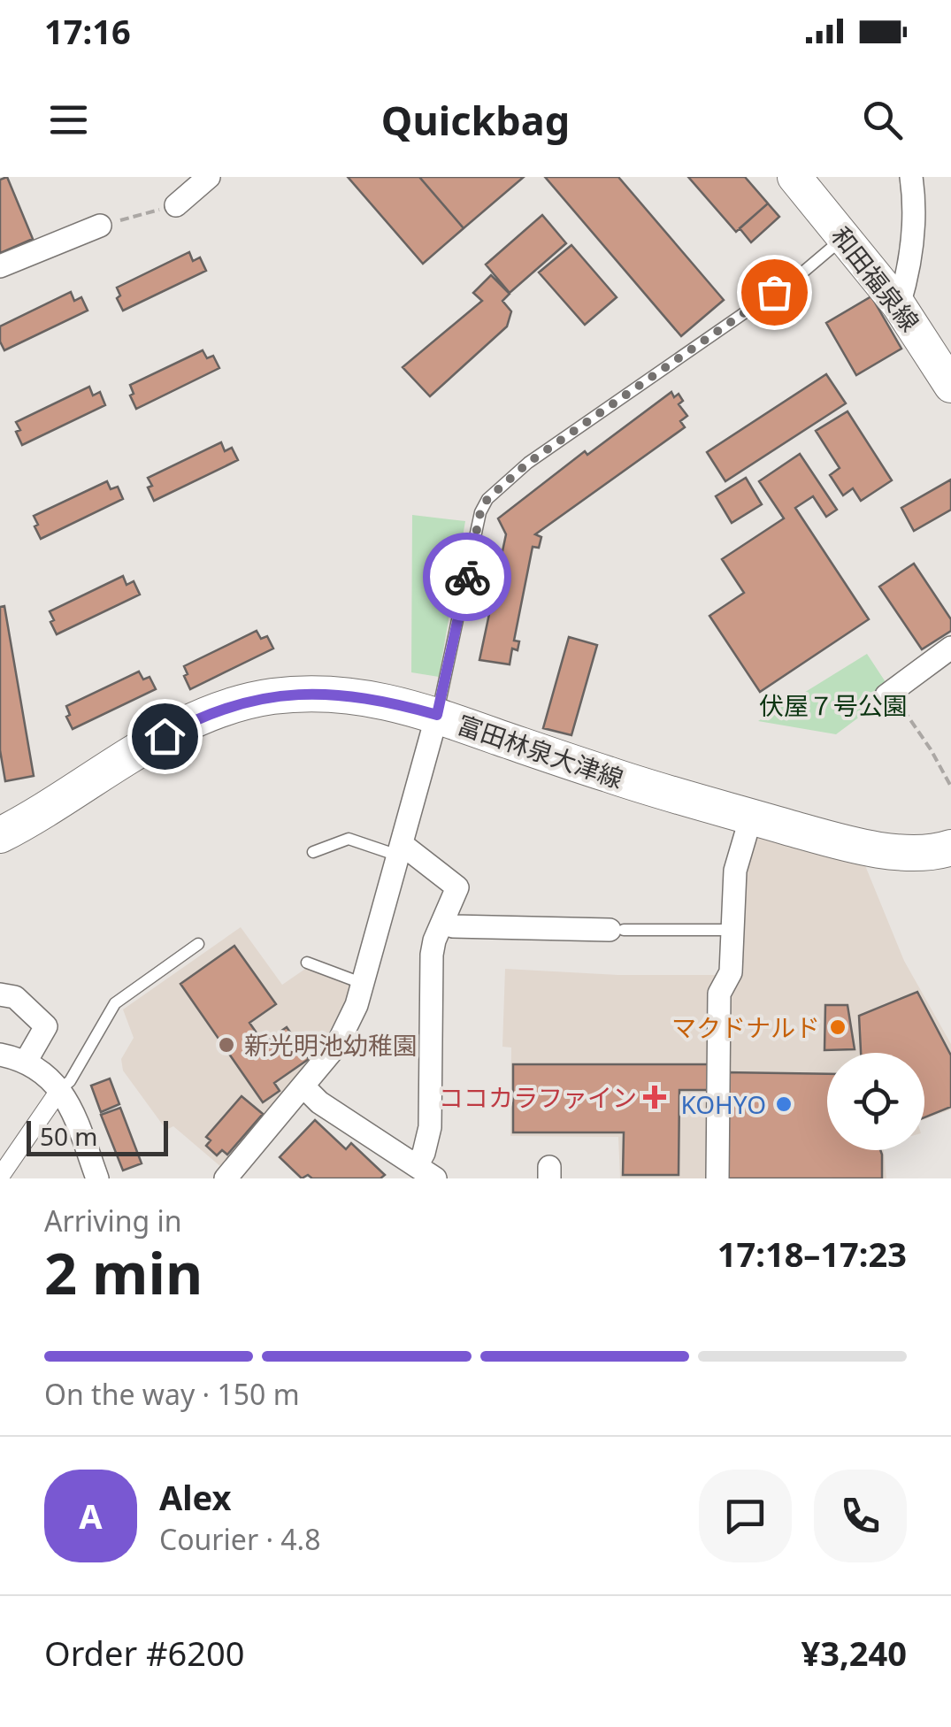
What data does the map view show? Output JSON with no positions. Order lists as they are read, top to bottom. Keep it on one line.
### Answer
{"streets":{"main road":["和田福泉線","富田林泉大津線"]},"parks":["伏屋７号公園"],"places":{"other":["マクドナルド","新光明池幼稚園","KOHYO"],"health":["ココカラファイン"]},"scale_bar":"50 m","page":{"status":"17:16","header":"Quickbag","scale":"50 m","heading":["2 min","Arriving in","17:18–17:23"],"panel":["Alex","Courier · 4.8","Order #6200","¥3,240"],"bar":"On the way · 150 m","round":"A"}}
